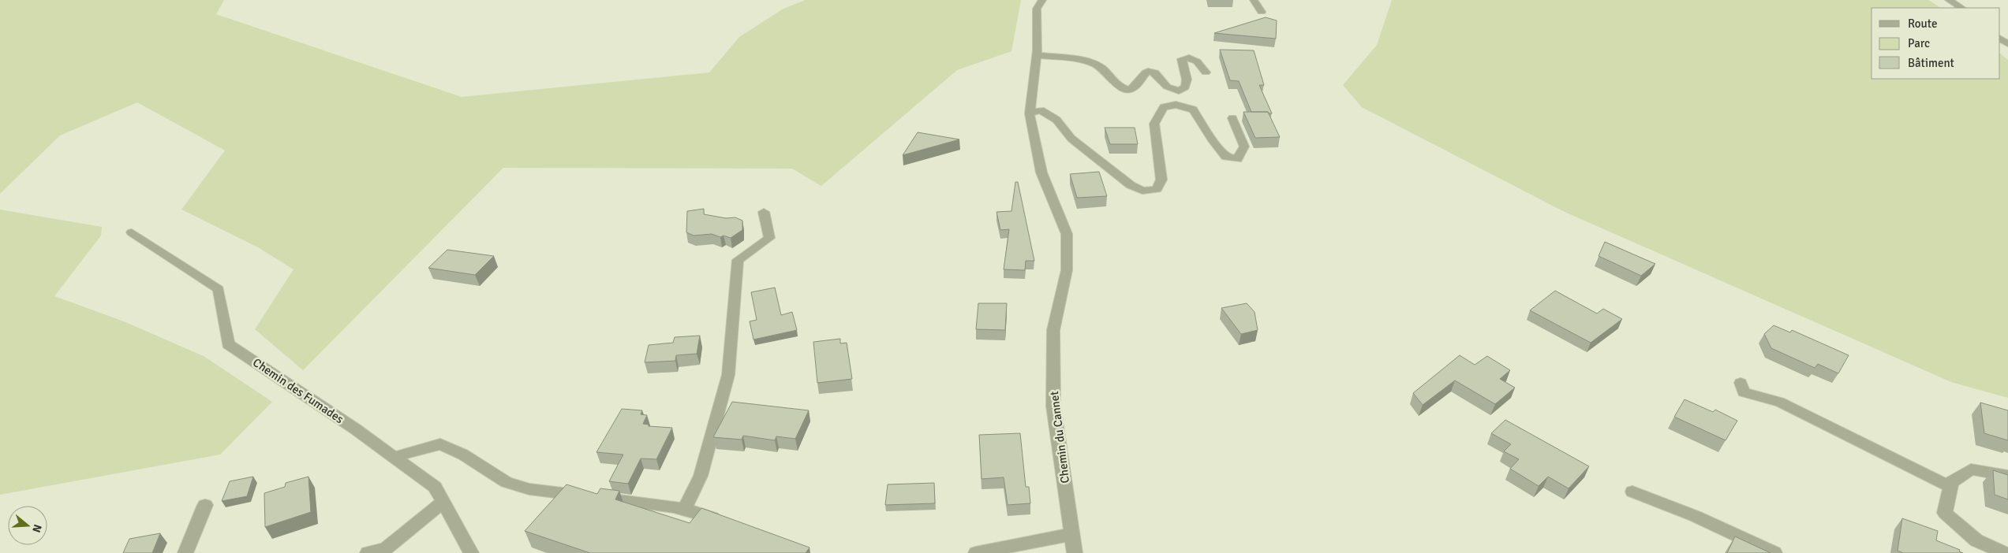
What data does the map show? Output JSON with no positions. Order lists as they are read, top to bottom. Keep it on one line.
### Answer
{"streets":{"street":["Chemin des Fumades","Chemin du Cannet"]},"legend":["Route","Parc","Bâtiment"],"north":"right"}
